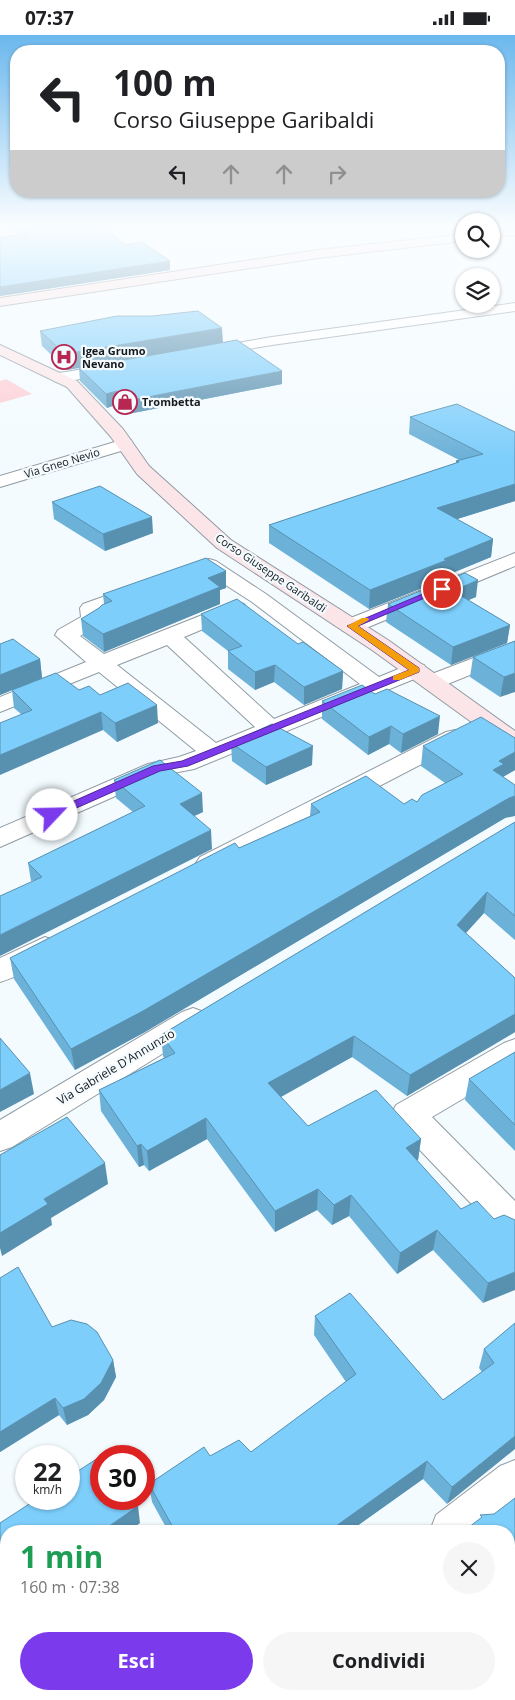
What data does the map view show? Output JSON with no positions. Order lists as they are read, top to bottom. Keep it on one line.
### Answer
{"streets":{"street":["Via Gneo Nevio","Corso Giuseppe Garibaldi","Via Gabriele D'Annunzio"]},"crossings":[["Via Gneo Nevio","Corso Giuseppe Garibaldi"]],"places":{"hospital":["Igea Grumo Nevano"],"shop":["Trombetta"]},"page":{"status":"07:37","turn":["100 m","Corso Giuseppe Garibaldi"],"speed":"22 km/h","limit":"30","heading":["1 min","160 m · 07:38"],"buttons":["Esci","Condividi"]}}
